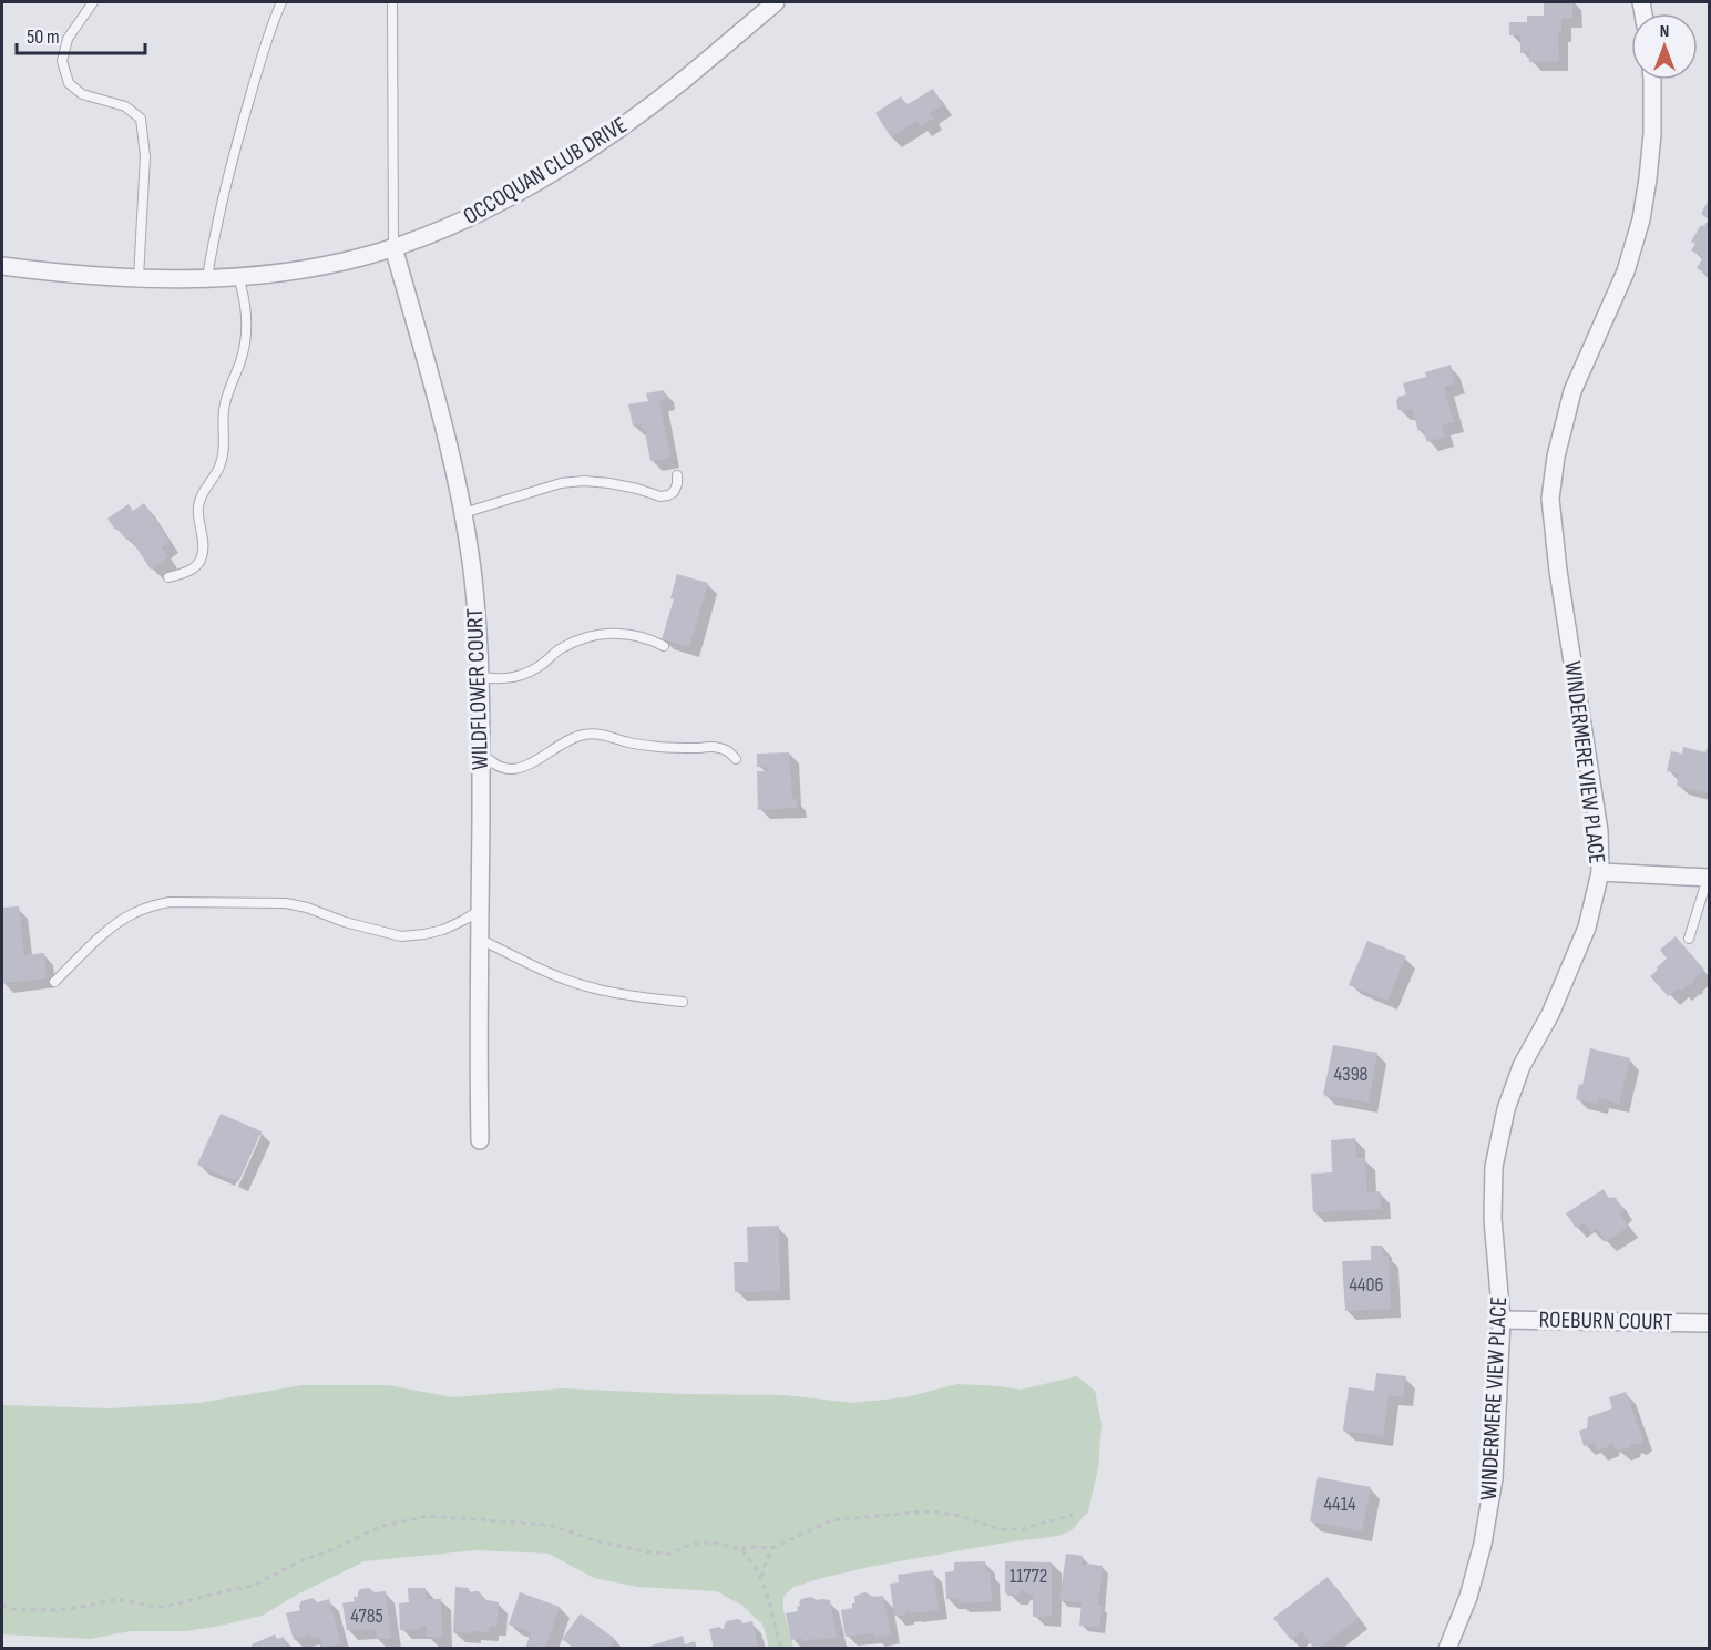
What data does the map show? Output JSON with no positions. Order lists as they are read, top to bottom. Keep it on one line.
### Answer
{"streets":{"street":["OCCOQUAN CLUB DRIVE","WILDFLOWER COURT","WINDERMERE VIEW PLACE","ROEBURN COURT"]},"crossings":[["OCCOQUAN CLUB DRIVE","WILDFLOWER COURT"],["WINDERMERE VIEW PLACE","ROEBURN COURT"]],"house_numbers":["4398","4406","4414","11772","4785"],"scale_bar":"50 m","north":"top"}
